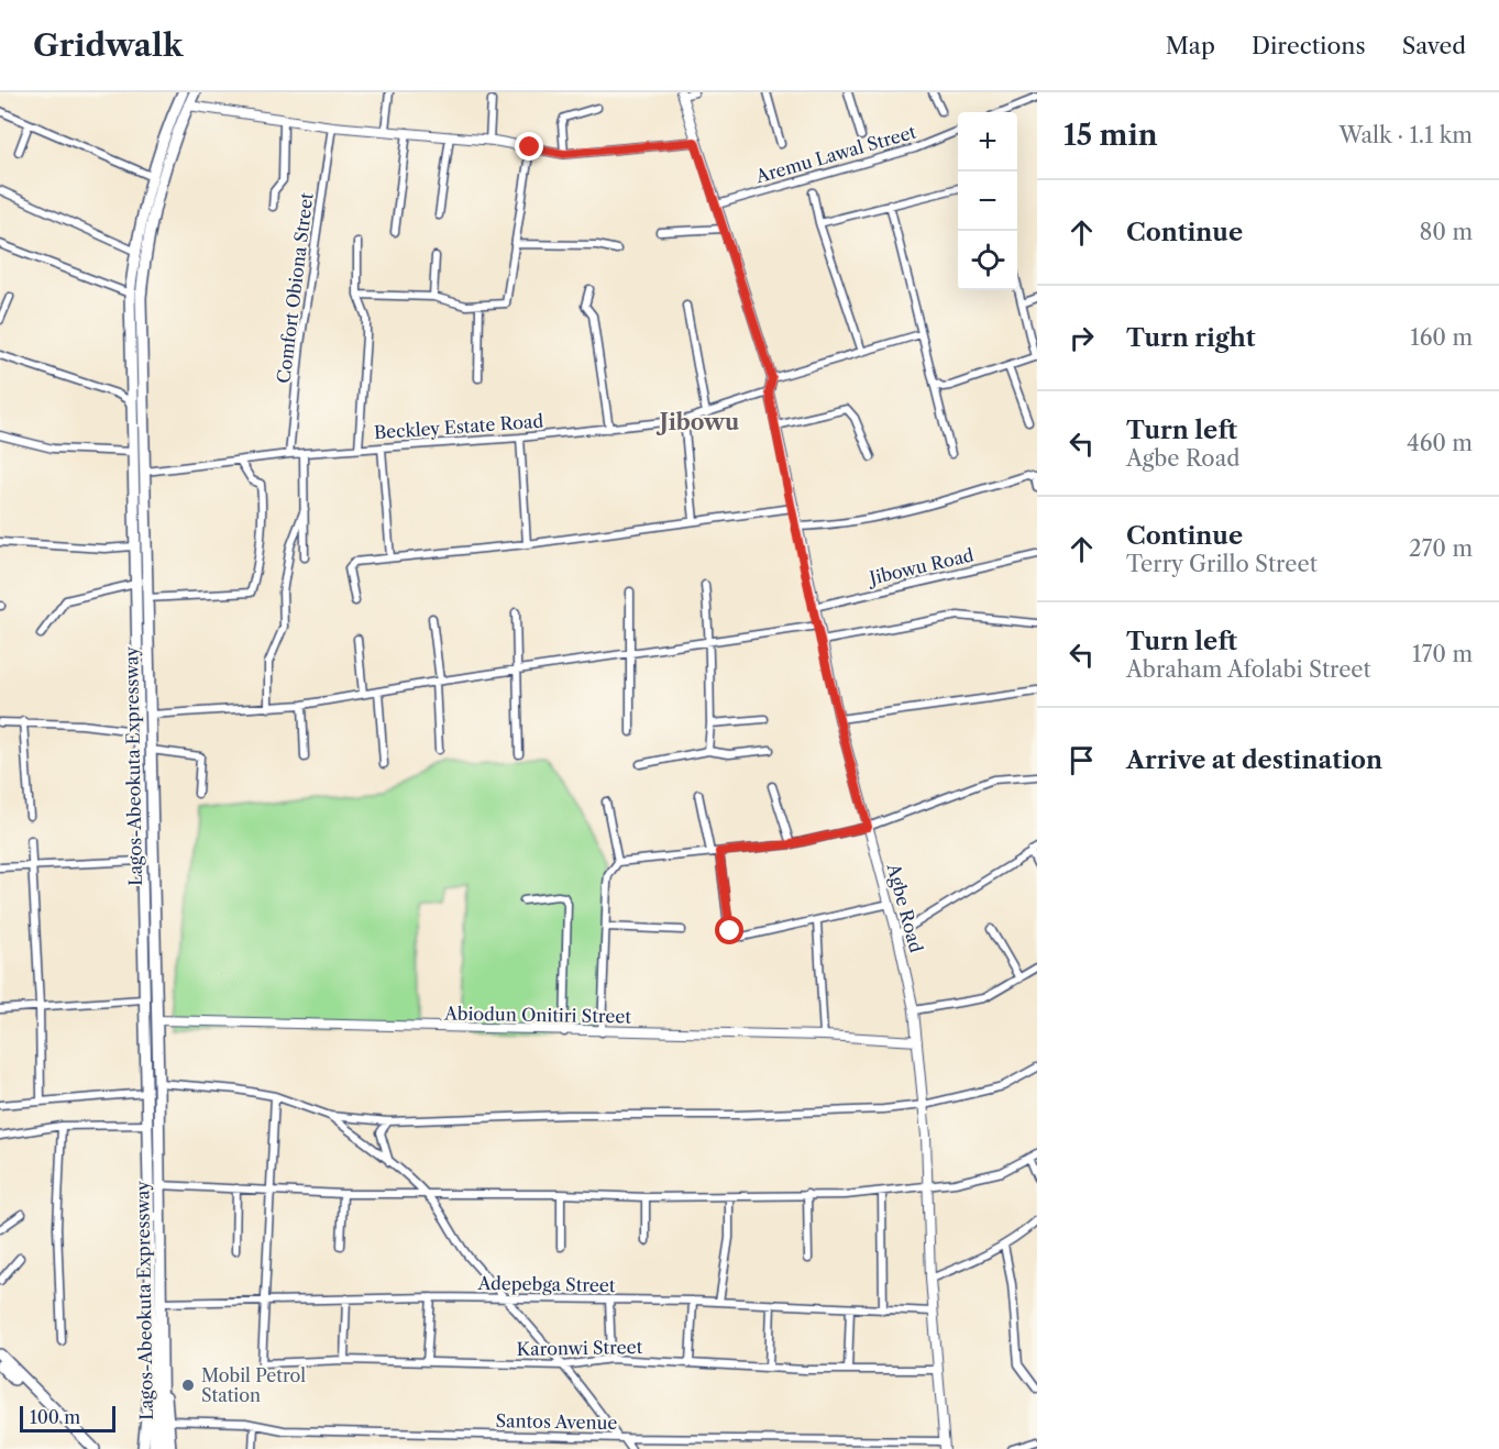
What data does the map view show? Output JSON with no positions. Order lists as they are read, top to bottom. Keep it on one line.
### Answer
{"streets":{"main road":["Lagos-Abeokuta Expressway"],"street":["Aremu Lawal Street","Comfort Obiona Street","Beckley Estate Road","Jibowu Road","Agbe Road","Abiodun Onitiri Street","Adepebga Street","Karonwi Street","Santos Avenue"]},"crossings":[["Comfort Obiona Street","Beckley Estate Road"],["Beckley Estate Road","Lagos-Abeokuta Expressway"],["Beckley Estate Road","Agbe Road"],["Jibowu Road","Agbe Road"],["Lagos-Abeokuta Expressway","Abiodun Onitiri Street"],["Lagos-Abeokuta Expressway","Adepebga Street"],["Agbe Road","Abiodun Onitiri Street"],["Agbe Road","Adepebga Street"],["Agbe Road","Karonwi Street"],["Agbe Road","Santos Avenue"],["Adepebga Street","Karonwi Street"]],"districts":["Jibowu"],"places":["Mobil Petrol Station"],"scale_bar":"100 m","page":{"header":"Gridwalk","nav":["Map","Directions","Saved"],"heading":["15 min","Walk · 1.1 km"],"map_buttons":["+","−"],"list":[["Continue","80 m"],["Turn right","160 m"],["Turn left","Agbe Road","460 m"],["Continue","Terry Grillo Street","270 m"],["Turn left","Abraham Afolabi Street","170 m"],"Arrive at destination"],"scale":"100 m"}}
